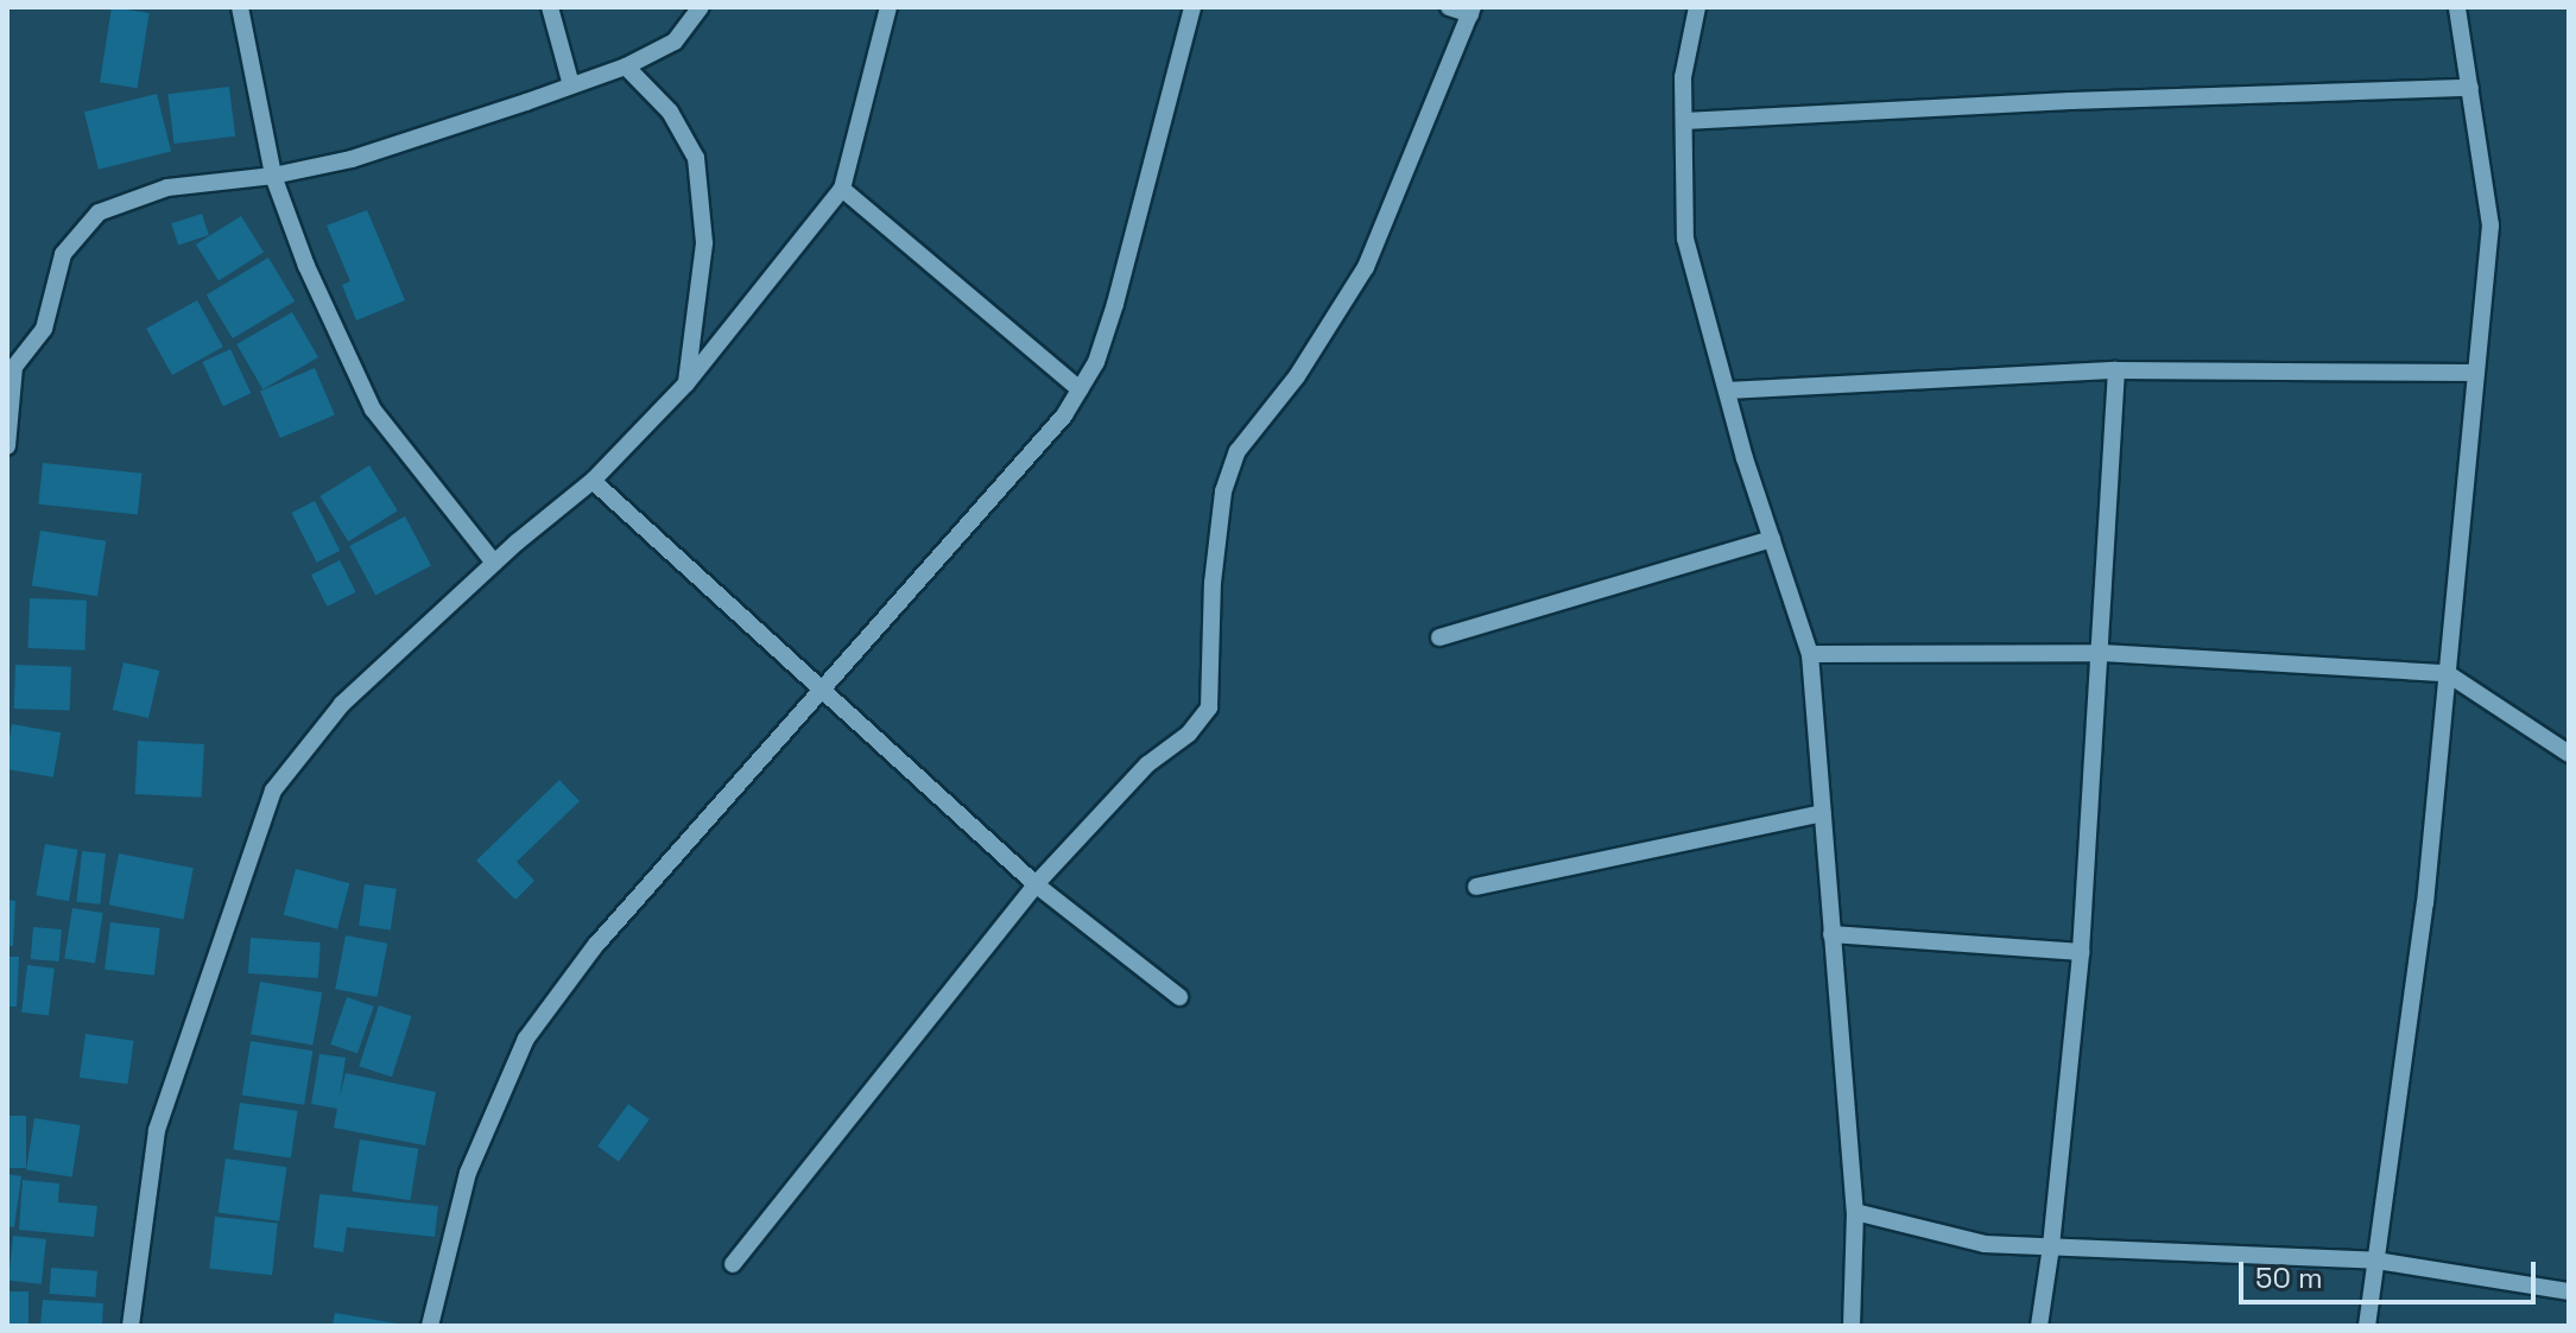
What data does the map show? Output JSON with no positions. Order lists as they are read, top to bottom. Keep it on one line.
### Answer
{"scale_bar":"50 m"}
